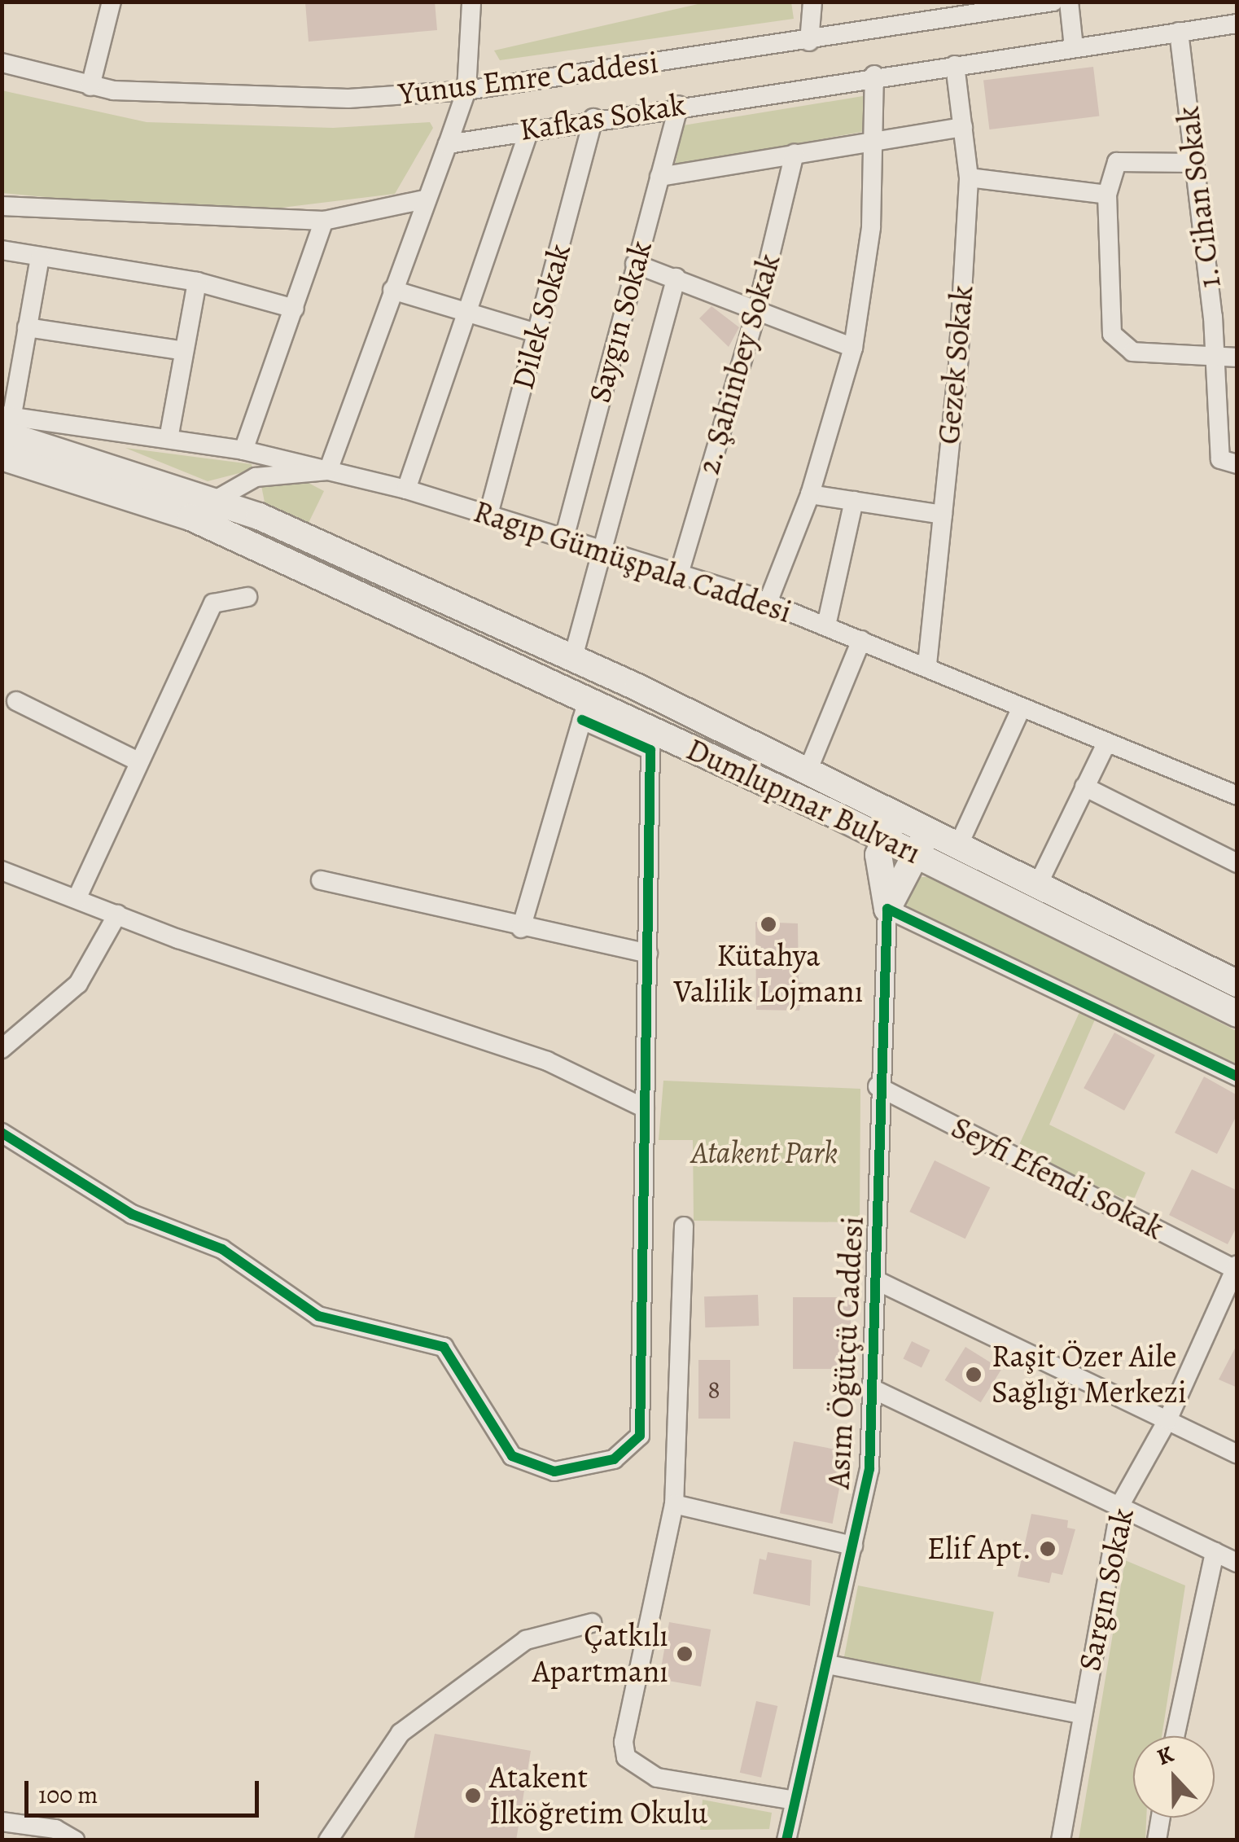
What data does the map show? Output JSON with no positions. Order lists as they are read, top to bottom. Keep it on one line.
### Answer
{"streets":{"main road":["Dumlupınar Bulvarı"],"street":["Yunus Emre Caddesi","Kafkas Sokak","1. Cihan Sokak","Dilek Sokak","Saygın Sokak","2. Şahinbey Sokak","Gezek Sokak","Ragıp Gümüşpala Caddesi","Seyfi Efendi Sokak","Asım Öğütçü Caddesi","Sargın Sokak"]},"crossings":[["Kafkas Sokak","1. Cihan Sokak"],["Kafkas Sokak","Dilek Sokak"],["Kafkas Sokak","Saygın Sokak"],["Kafkas Sokak","Gezek Sokak"],["Dilek Sokak","Ragıp Gümüşpala Caddesi"],["Saygın Sokak","Ragıp Gümüşpala Caddesi"],["2. Şahinbey Sokak","Ragıp Gümüşpala Caddesi"],["Gezek Sokak","Ragıp Gümüşpala Caddesi"],["Ragıp Gümüşpala Caddesi","Dumlupınar Bulvarı"],["Seyfi Efendi Sokak","Asım Öğütçü Caddesi"],["Seyfi Efendi Sokak","Sargın Sokak"]],"parks":["Atakent Park"],"places":["Kütahya Valilik Lojmanı","Raşit Özer Aile Sağlığı Merkezi","Elif Apt.","Çatkılı Apartmanı","Atakent İlköğretim Okulu"],"house_numbers":["8"],"scale_bar":"100 m","north":"top"}
